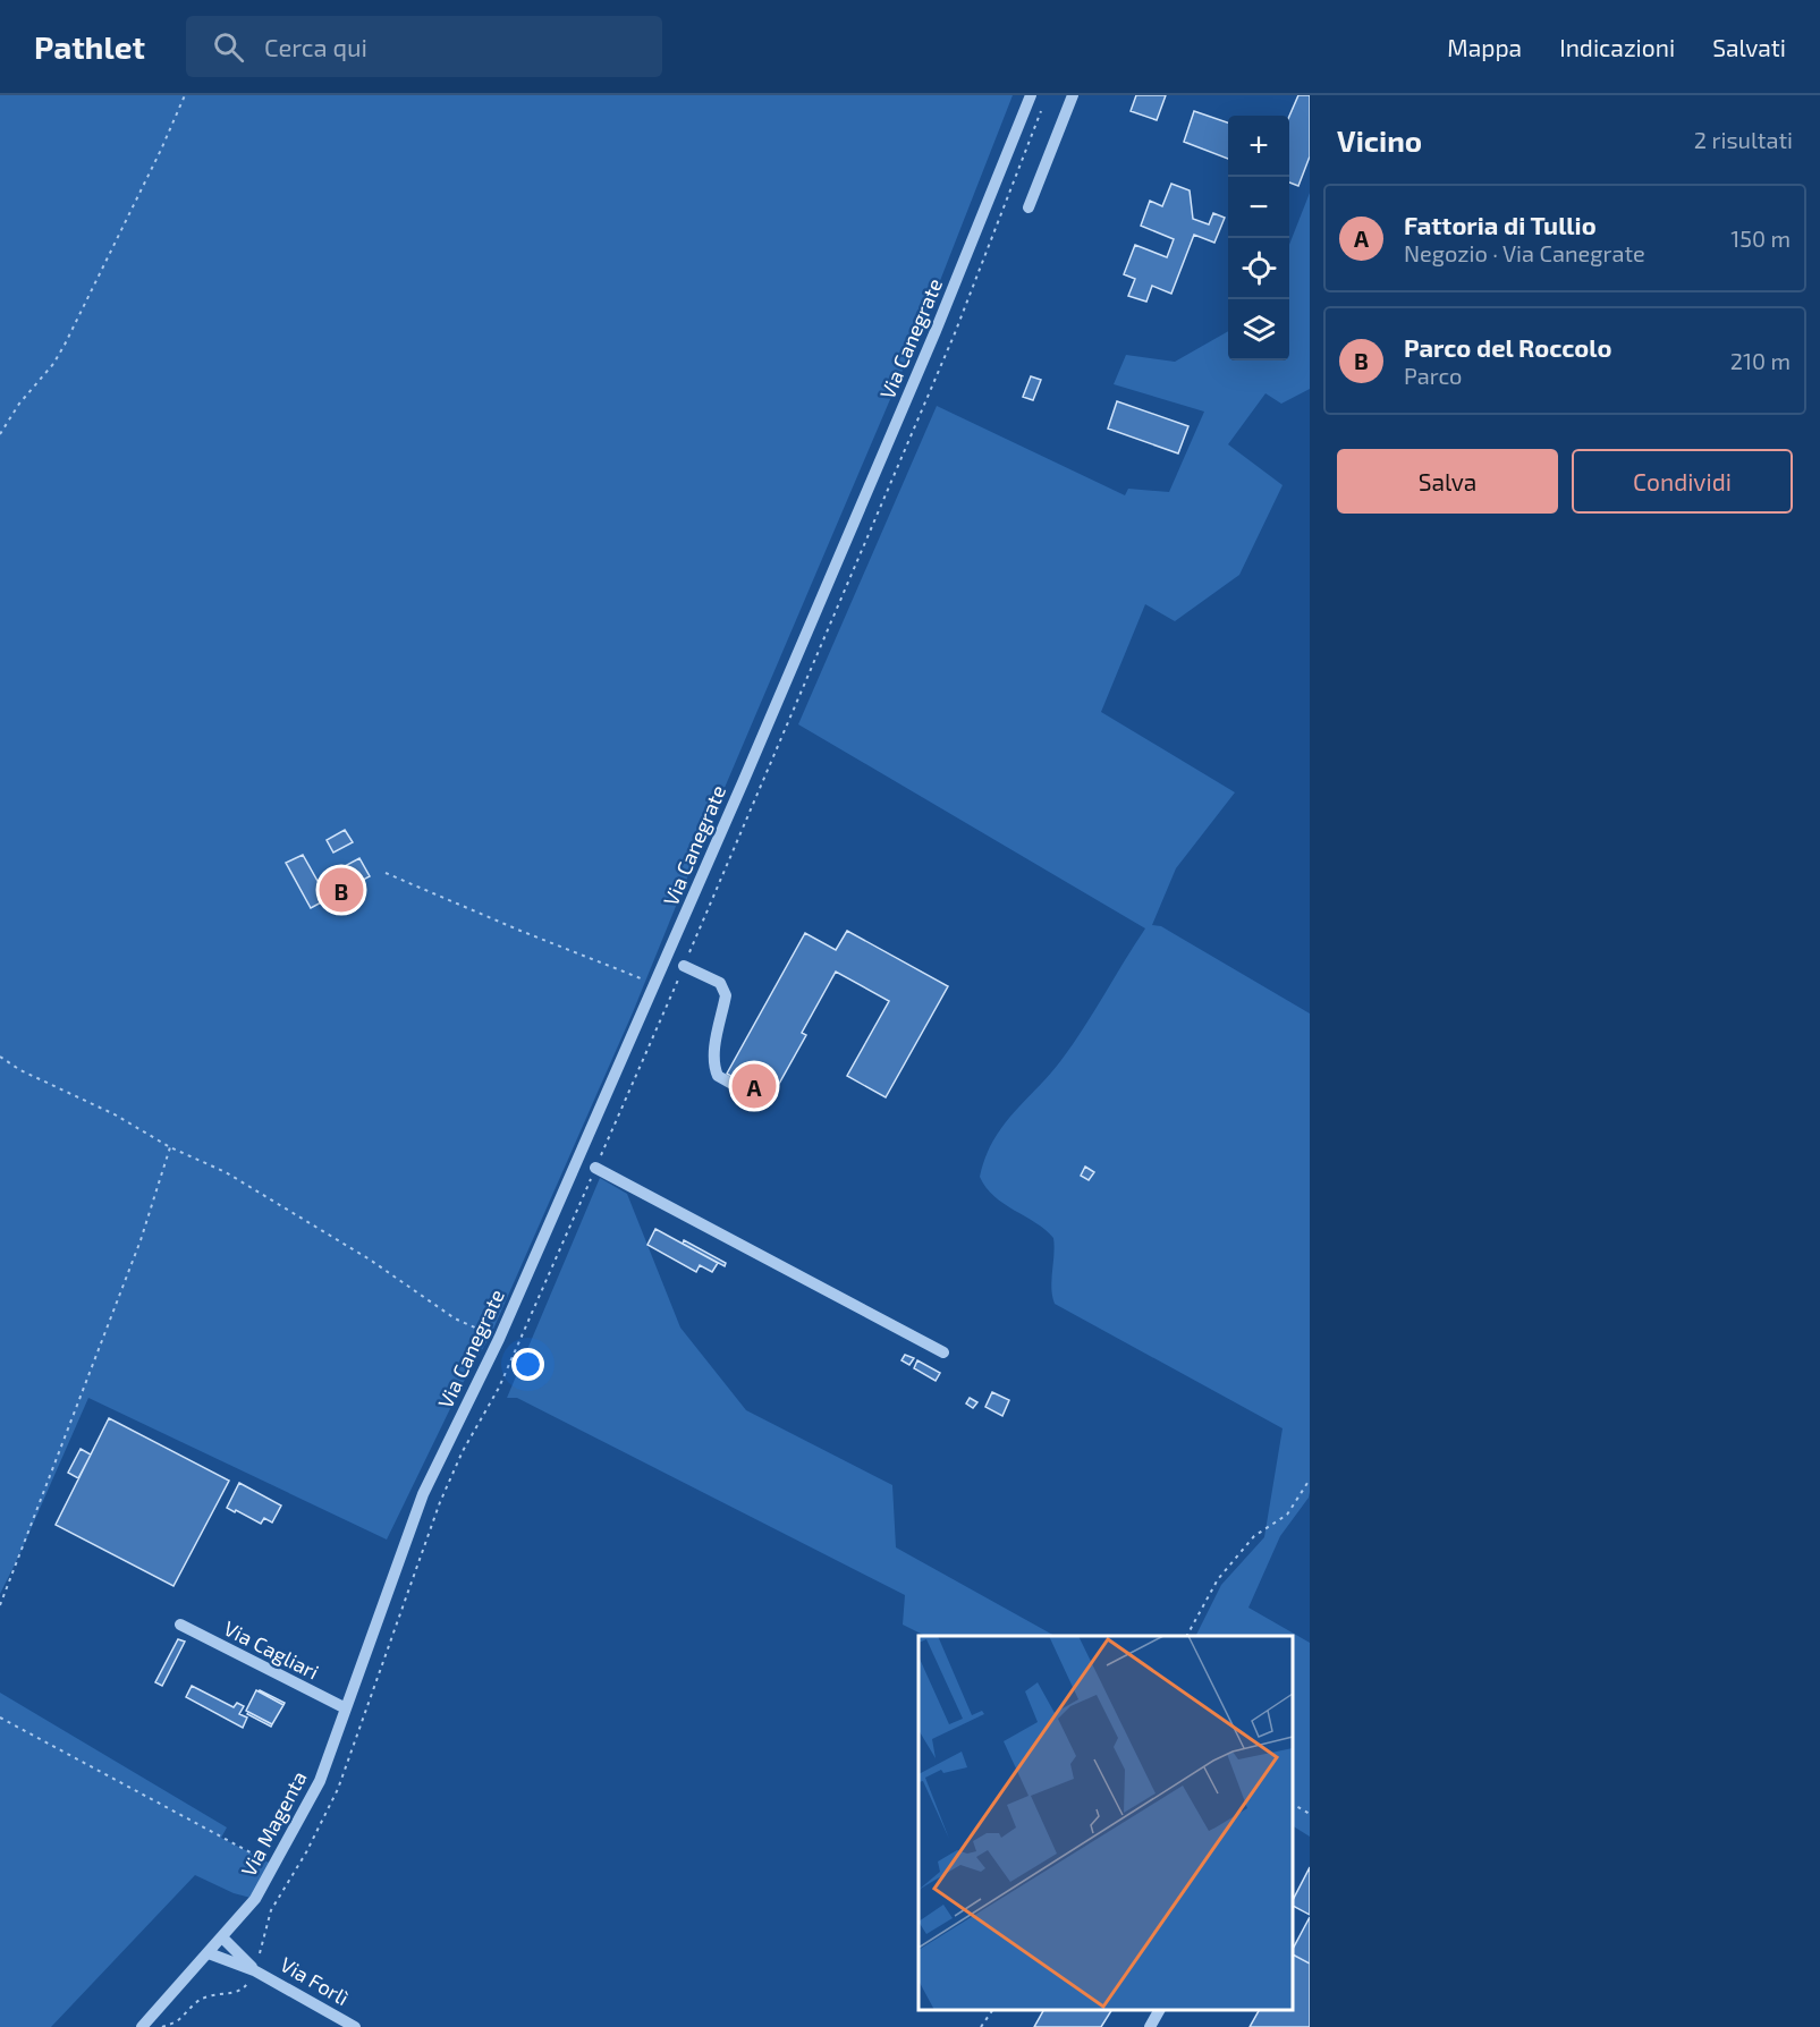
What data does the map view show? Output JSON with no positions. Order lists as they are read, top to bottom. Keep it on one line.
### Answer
{"streets":{"street":["Via Canegrate","Via Cagliari","Via Magenta","Via Forlì"]},"crossings":[["Via Canegrate","Via Magenta"],["Via Cagliari","Via Magenta"],["Via Magenta","Via Forlì"]],"page":{"header":"Pathlet","search":"Cerca qui","nav":["Mappa","Indicazioni","Salvati"],"heading":["Vicino","2 risultati"],"map_buttons":["+","−"],"list":[{"mark":"A","name":"Fattoria di Tullio","note":"Negozio · Via Canegrate","value":"150 m"},{"mark":"B","name":"Parco del Roccolo","note":"Parco","value":"210 m"}],"buttons":["Salva","Condividi"],"pins":["B","A"]}}
